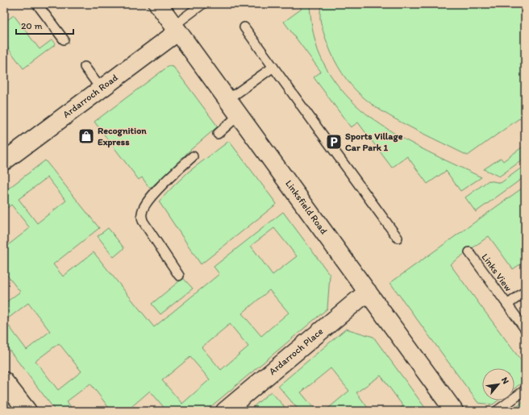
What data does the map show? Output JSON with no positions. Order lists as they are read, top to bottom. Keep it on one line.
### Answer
{"streets":{"street":["Ardarroch Road","Linksfield Road","Ardarroch Place"],"lane":["Links View"]},"crossings":[["Ardarroch Road","Linksfield Road"],["Linksfield Road","Ardarroch Place"]],"places":{"shop":["Recognition Express"],"parking":["Sports Village Car Park 1"]},"scale_bar":"20 m","north":"top right"}
